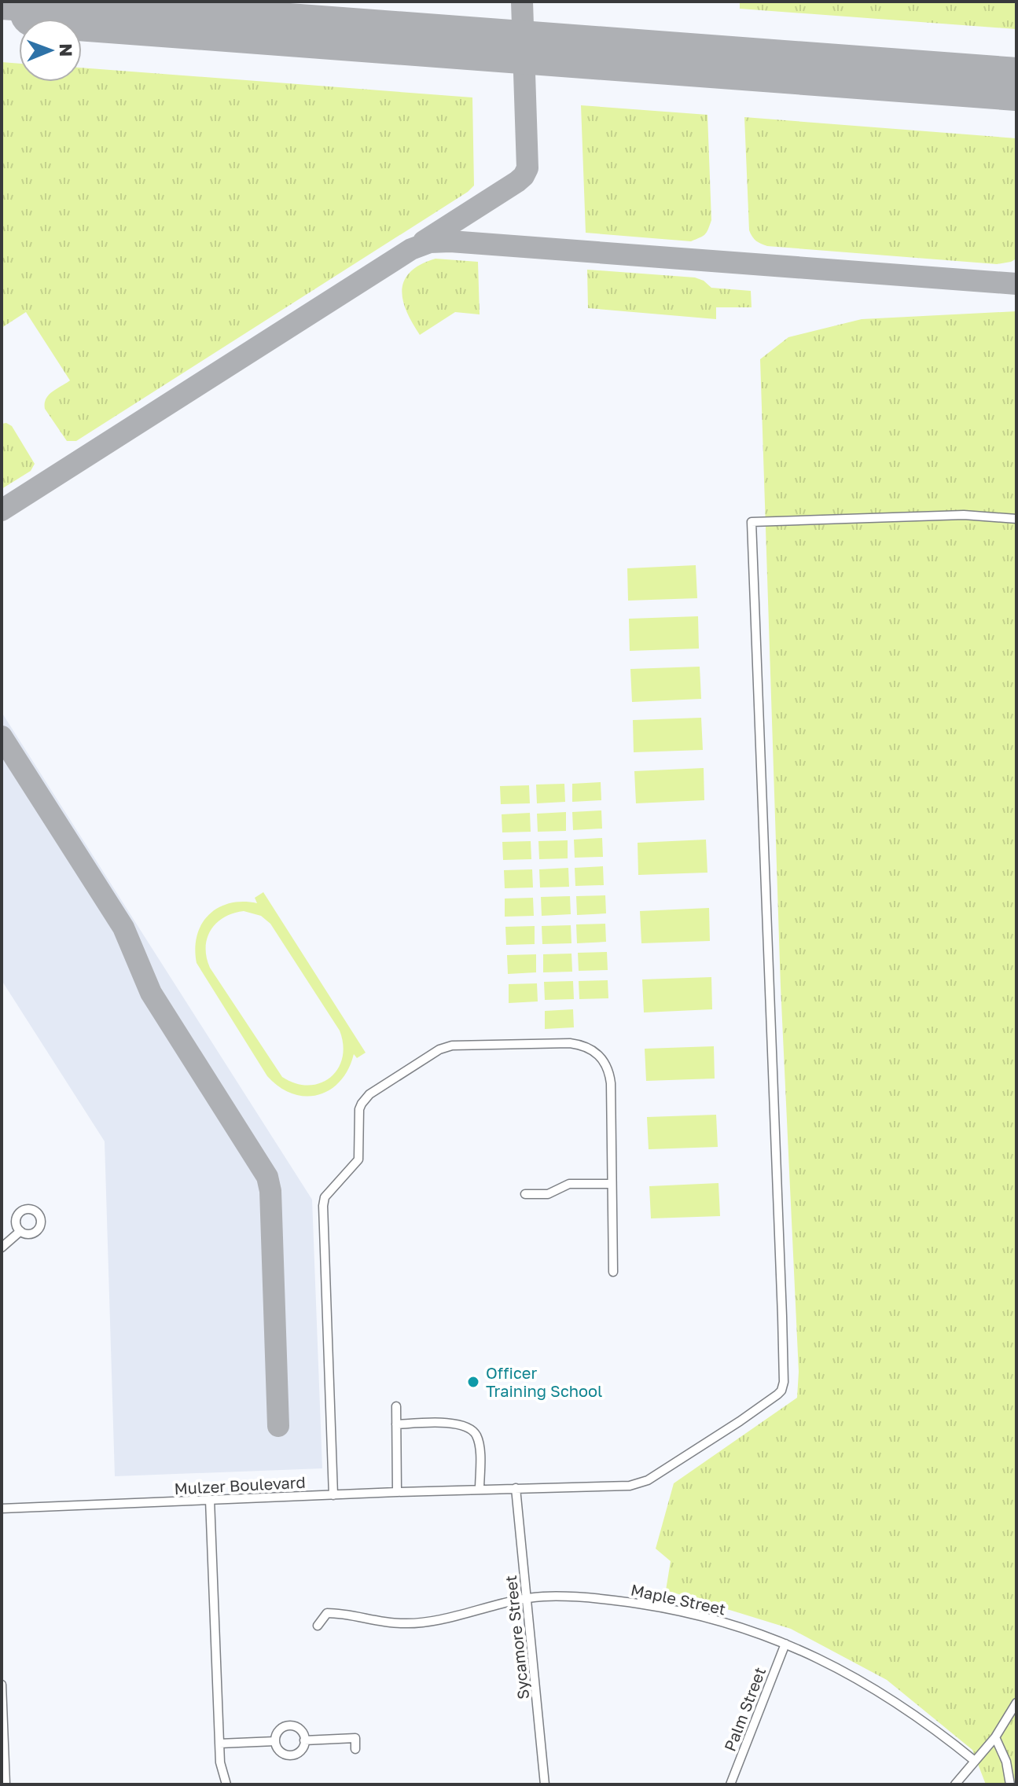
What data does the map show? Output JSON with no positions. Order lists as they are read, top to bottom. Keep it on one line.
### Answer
{"streets":{"street":["Mulzer Boulevard","Maple Street","Sycamore Street","Palm Street"]},"crossings":[["Mulzer Boulevard","Sycamore Street"],["Maple Street","Sycamore Street"],["Maple Street","Palm Street"]],"places":["Officer Training School"],"north":"right"}
